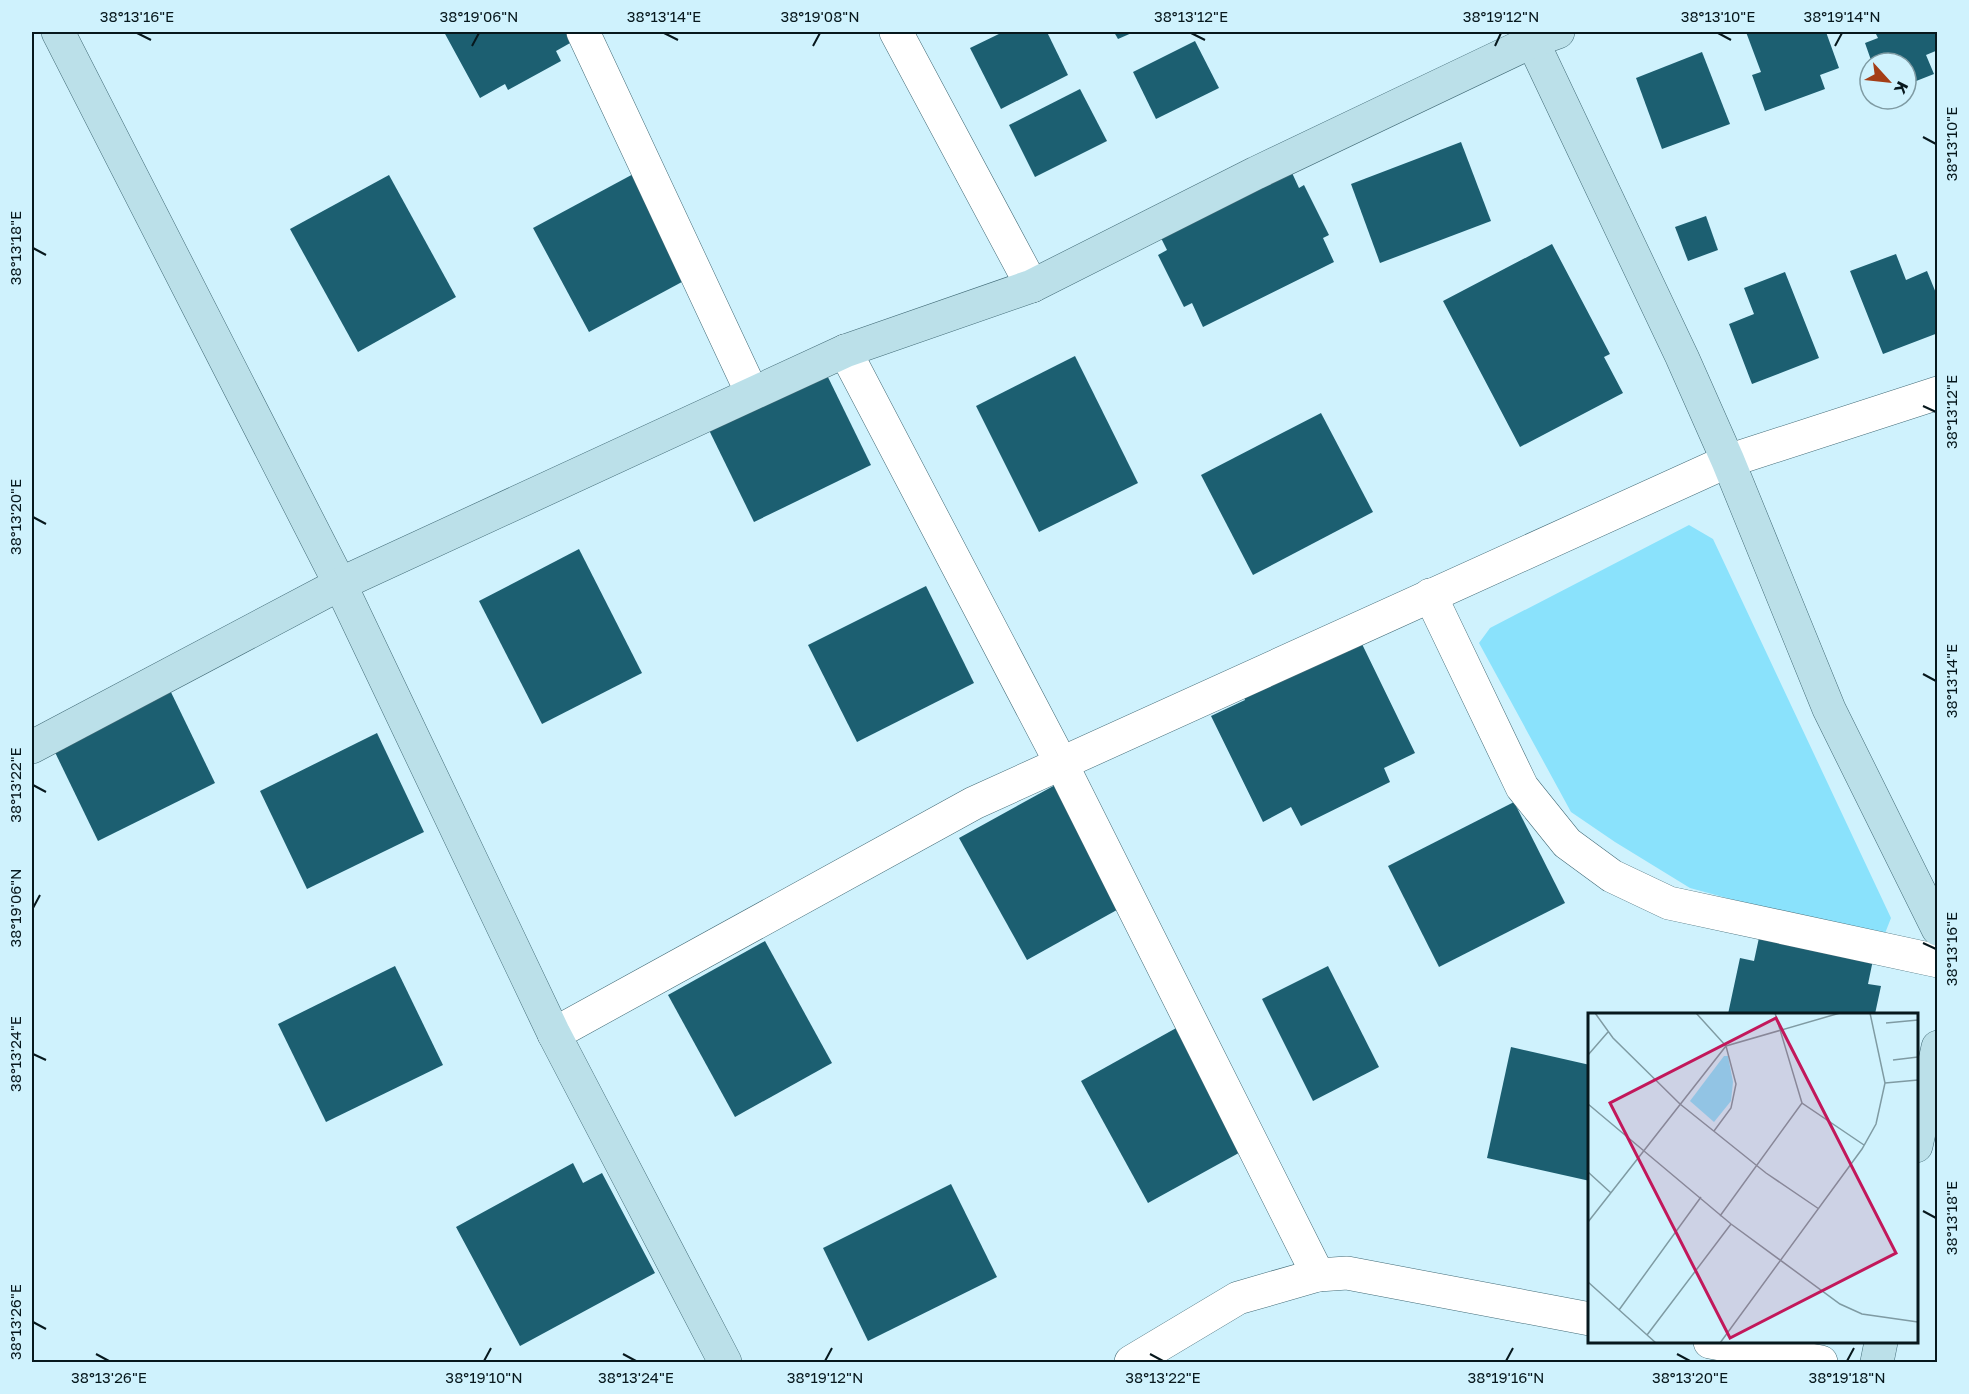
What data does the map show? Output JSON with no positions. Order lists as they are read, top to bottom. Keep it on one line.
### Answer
{"north":"bottom right","coordinates":["38°13'16\"E","38°19'06\"N","38°13'14\"E","38°19'08\"N","38°13'12\"E","38°19'12\"N","38°13'10\"E","38°19'14\"N","38°13'18\"E","38°13'20\"E","38°13'22\"E","38°13'24\"E","38°13'26\"E","38°19'10\"N","38°19'16\"N","38°19'18\"N"]}
